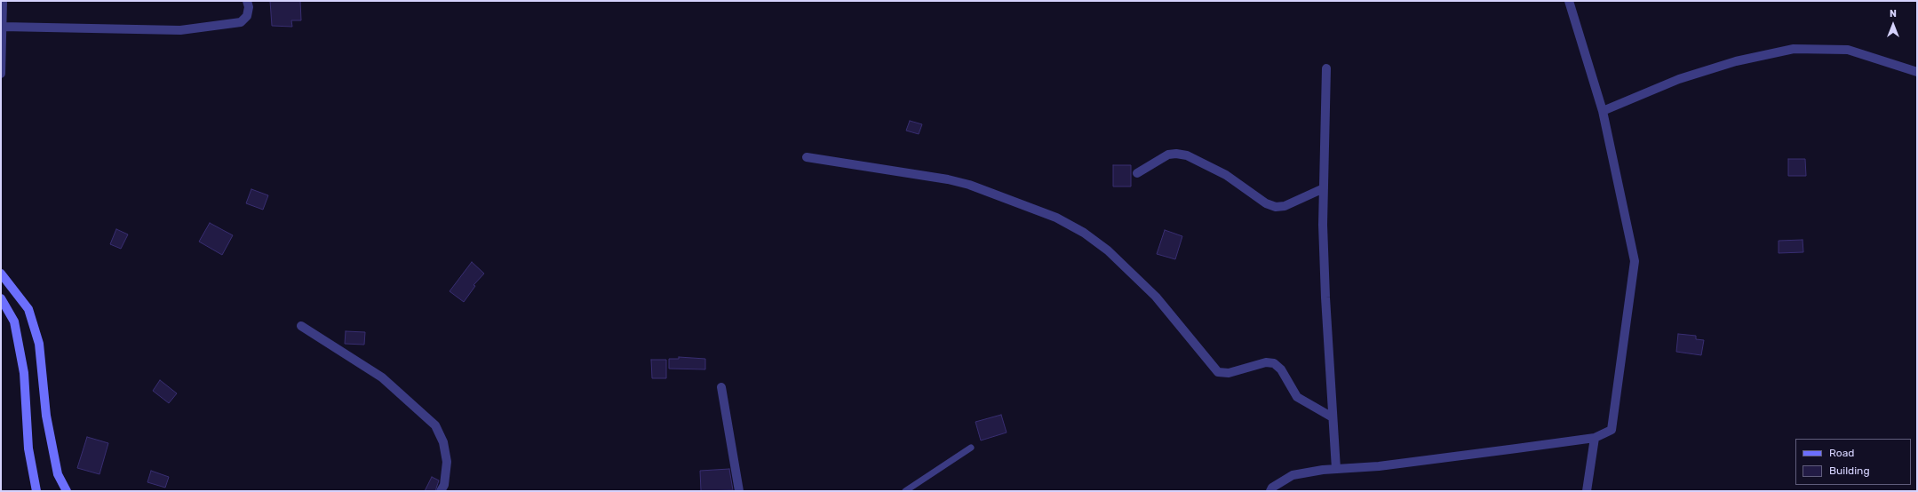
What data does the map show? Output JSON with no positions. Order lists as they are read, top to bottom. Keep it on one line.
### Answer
{"legend":["Road","Building"],"north":"top"}
